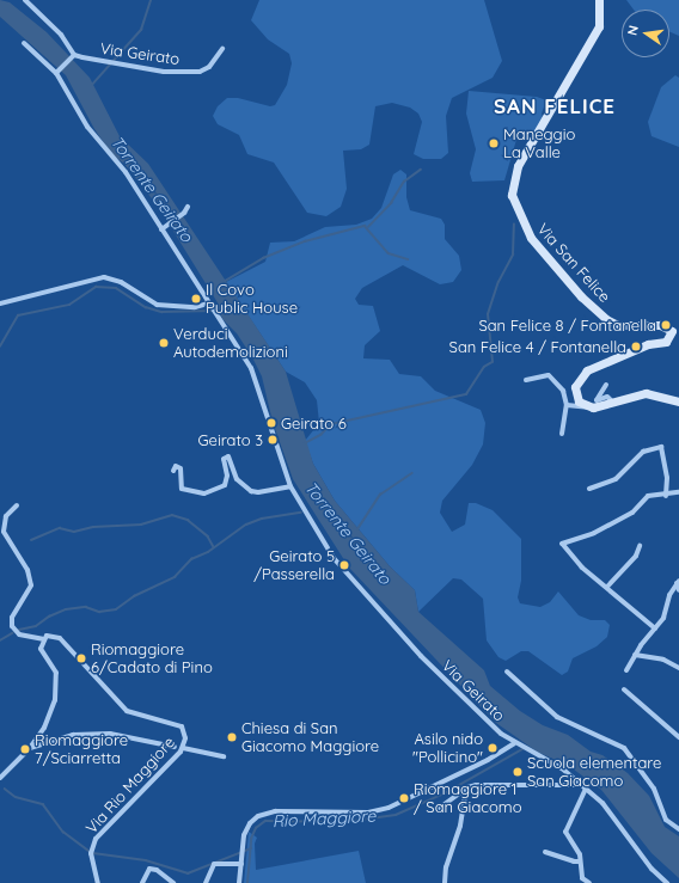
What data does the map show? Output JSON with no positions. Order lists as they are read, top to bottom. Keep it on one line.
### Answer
{"streets":{"street":["Via Geirato","Via San Felice","Via Rio Maggiore"]},"districts":["SAN FELICE"],"water":["Torrente Geirato","Rio Maggiore"],"places":["Maneggio La Valle","Il Covo Public House","San Felice 8 / Fontanella","Verduci Autodemolizioni","San Felice 4 / Fontanella","Geirato 6","Geirato 3","Geirato 5 /Passerella","Riomaggiore 6/Cadato di Pino","Chiesa di San Giacomo Maggiore","Asilo nido \"Pollicino\"","Riomaggiore 7/Sciarretta","Scuola elementare San Giacomo","Riomaggiore 1 / San Giacomo"],"north":"left"}
